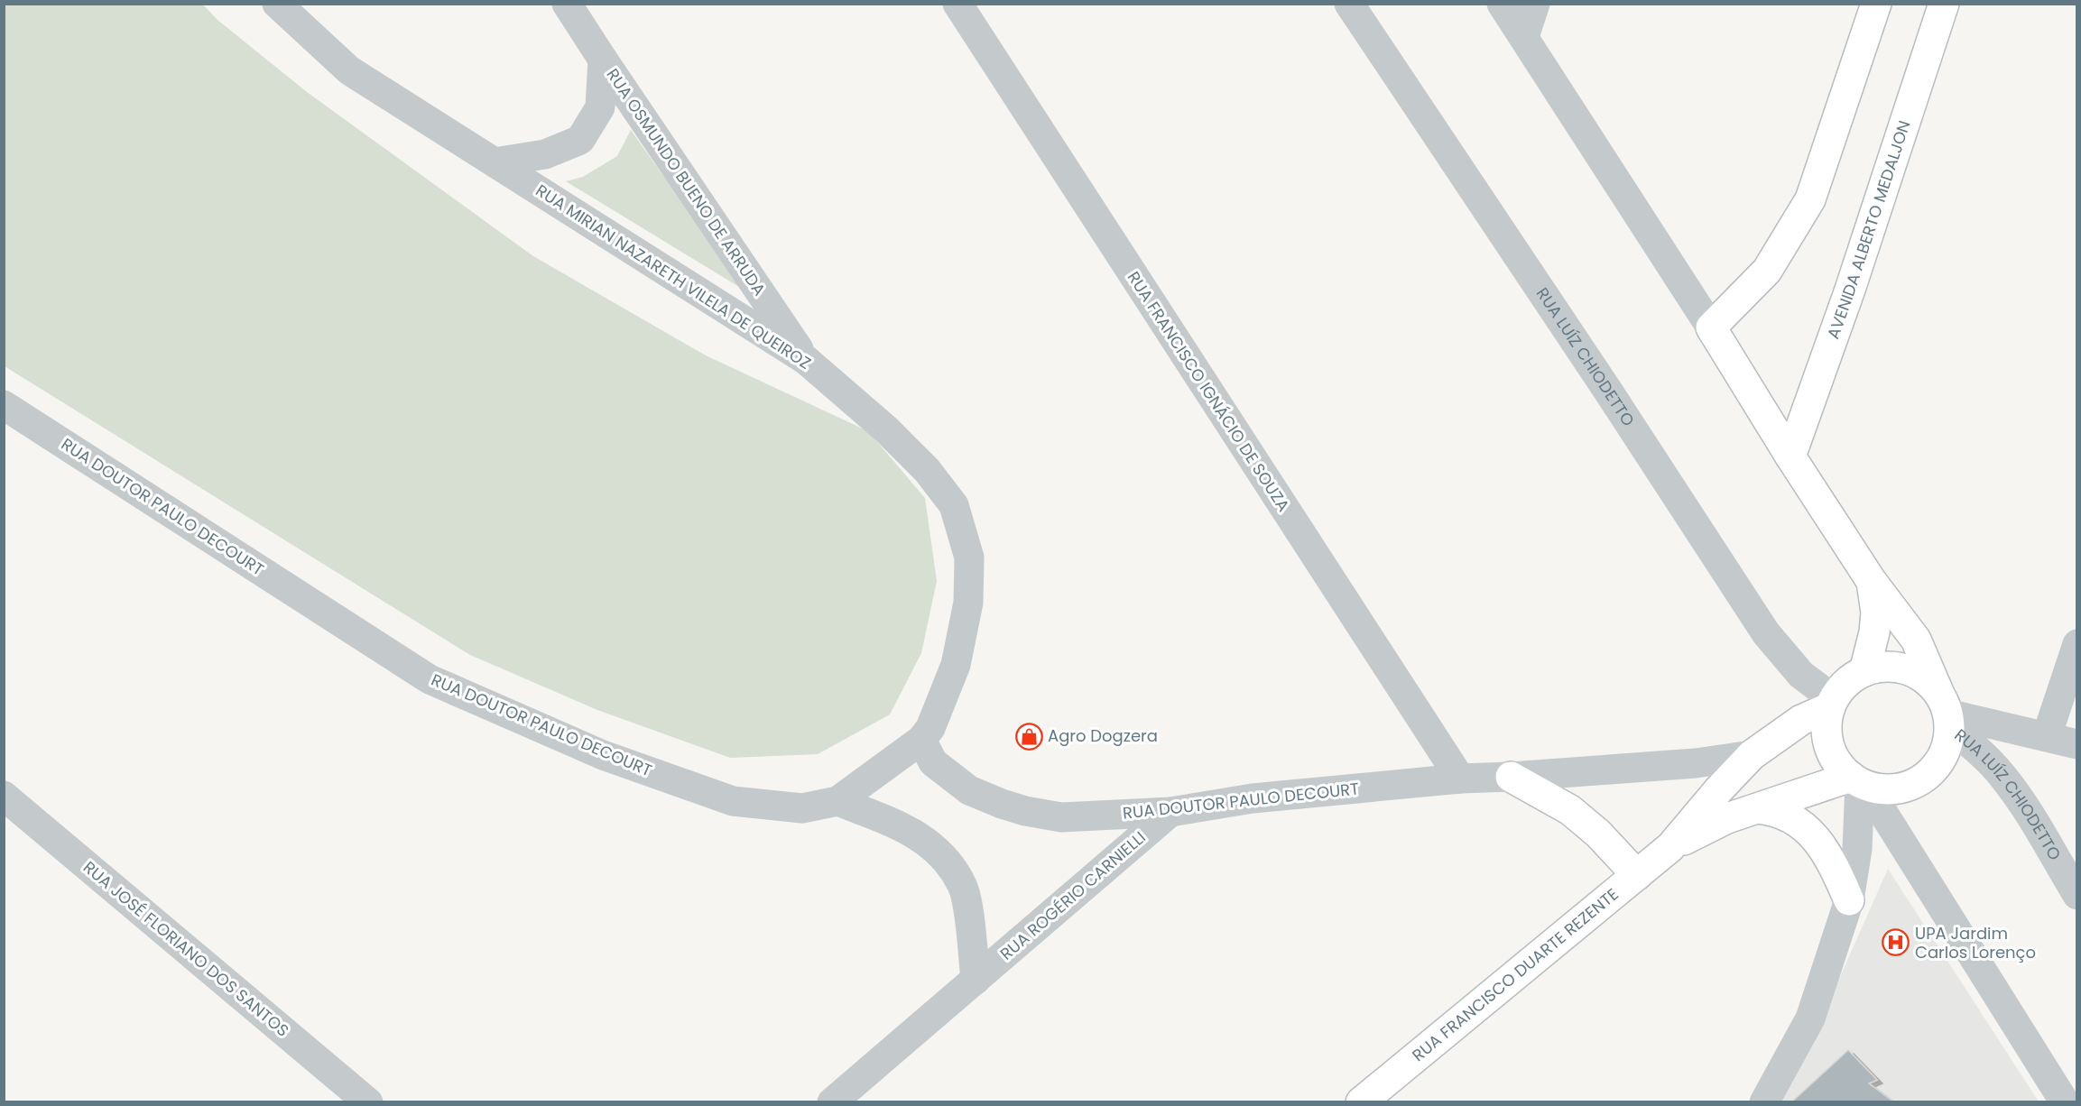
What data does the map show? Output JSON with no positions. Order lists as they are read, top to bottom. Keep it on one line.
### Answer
{"streets":{"main road":["AVENIDA ALBERTO MEDALJON","RUA LUÍZ CHIODETTO","RUA FRANCISCO DUARTE REZENTE"],"street":["RUA OSMUNDO BUENO DE ARRUDA","RUA MIRIAN NAZARETH VILELA DE QUEIROZ","RUA FRANCISCO IGNÁCIO DE SOUZA","RUA DOUTOR PAULO DECOURT","RUA ROGÉRIO CARNIELLI","RUA JOSÉ FLORIANO DOS SANTOS"]},"crossings":[["RUA OSMUNDO BUENO DE ARRUDA","RUA MIRIAN NAZARETH VILELA DE QUEIROZ"],["AVENIDA ALBERTO MEDALJON","RUA LUÍZ CHIODETTO"],["RUA MIRIAN NAZARETH VILELA DE QUEIROZ","RUA DOUTOR PAULO DECOURT"],["RUA LUÍZ CHIODETTO","RUA FRANCISCO DUARTE REZENTE"],["RUA FRANCISCO IGNÁCIO DE SOUZA","RUA DOUTOR PAULO DECOURT"],["RUA DOUTOR PAULO DECOURT","RUA ROGÉRIO CARNIELLI"],["RUA DOUTOR PAULO DECOURT","RUA FRANCISCO DUARTE REZENTE"]],"places":{"shop":["Agro Dogzera"],"hospital":["UPA Jardim Carlos Lorenço"]}}
